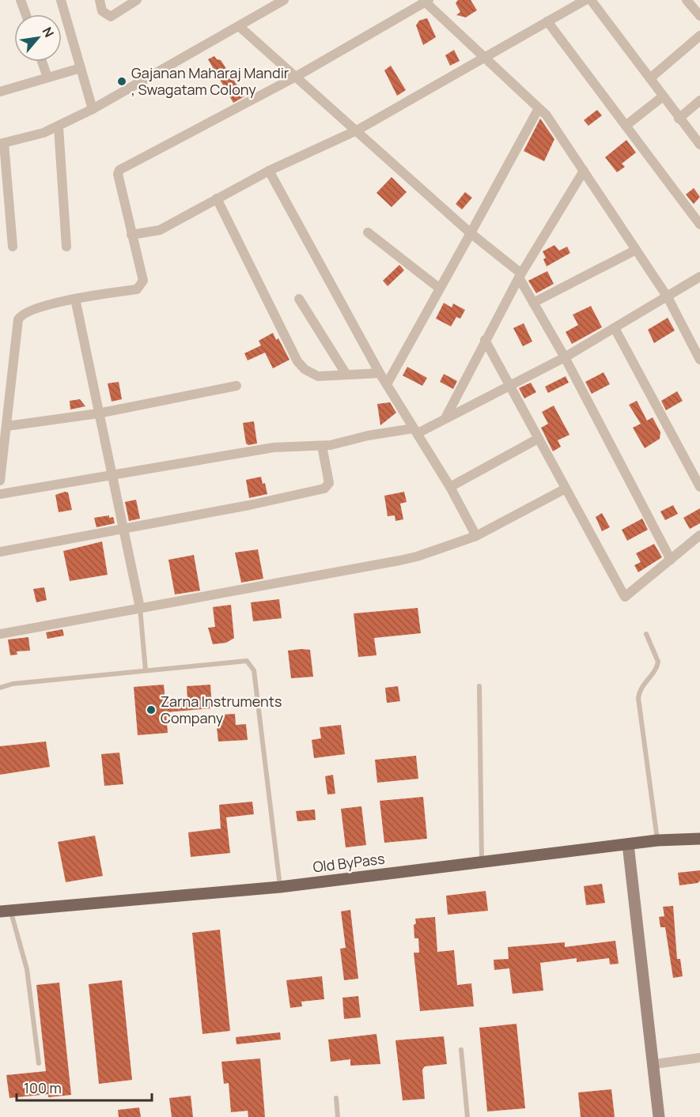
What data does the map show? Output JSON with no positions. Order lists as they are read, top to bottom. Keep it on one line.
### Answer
{"streets":{"main road":["Old ByPass"]},"places":["Gajanan Maharaj Mandir , Swagatam Colony","Zarna Instruments Company"],"scale_bar":"100 m","north":"top right"}
